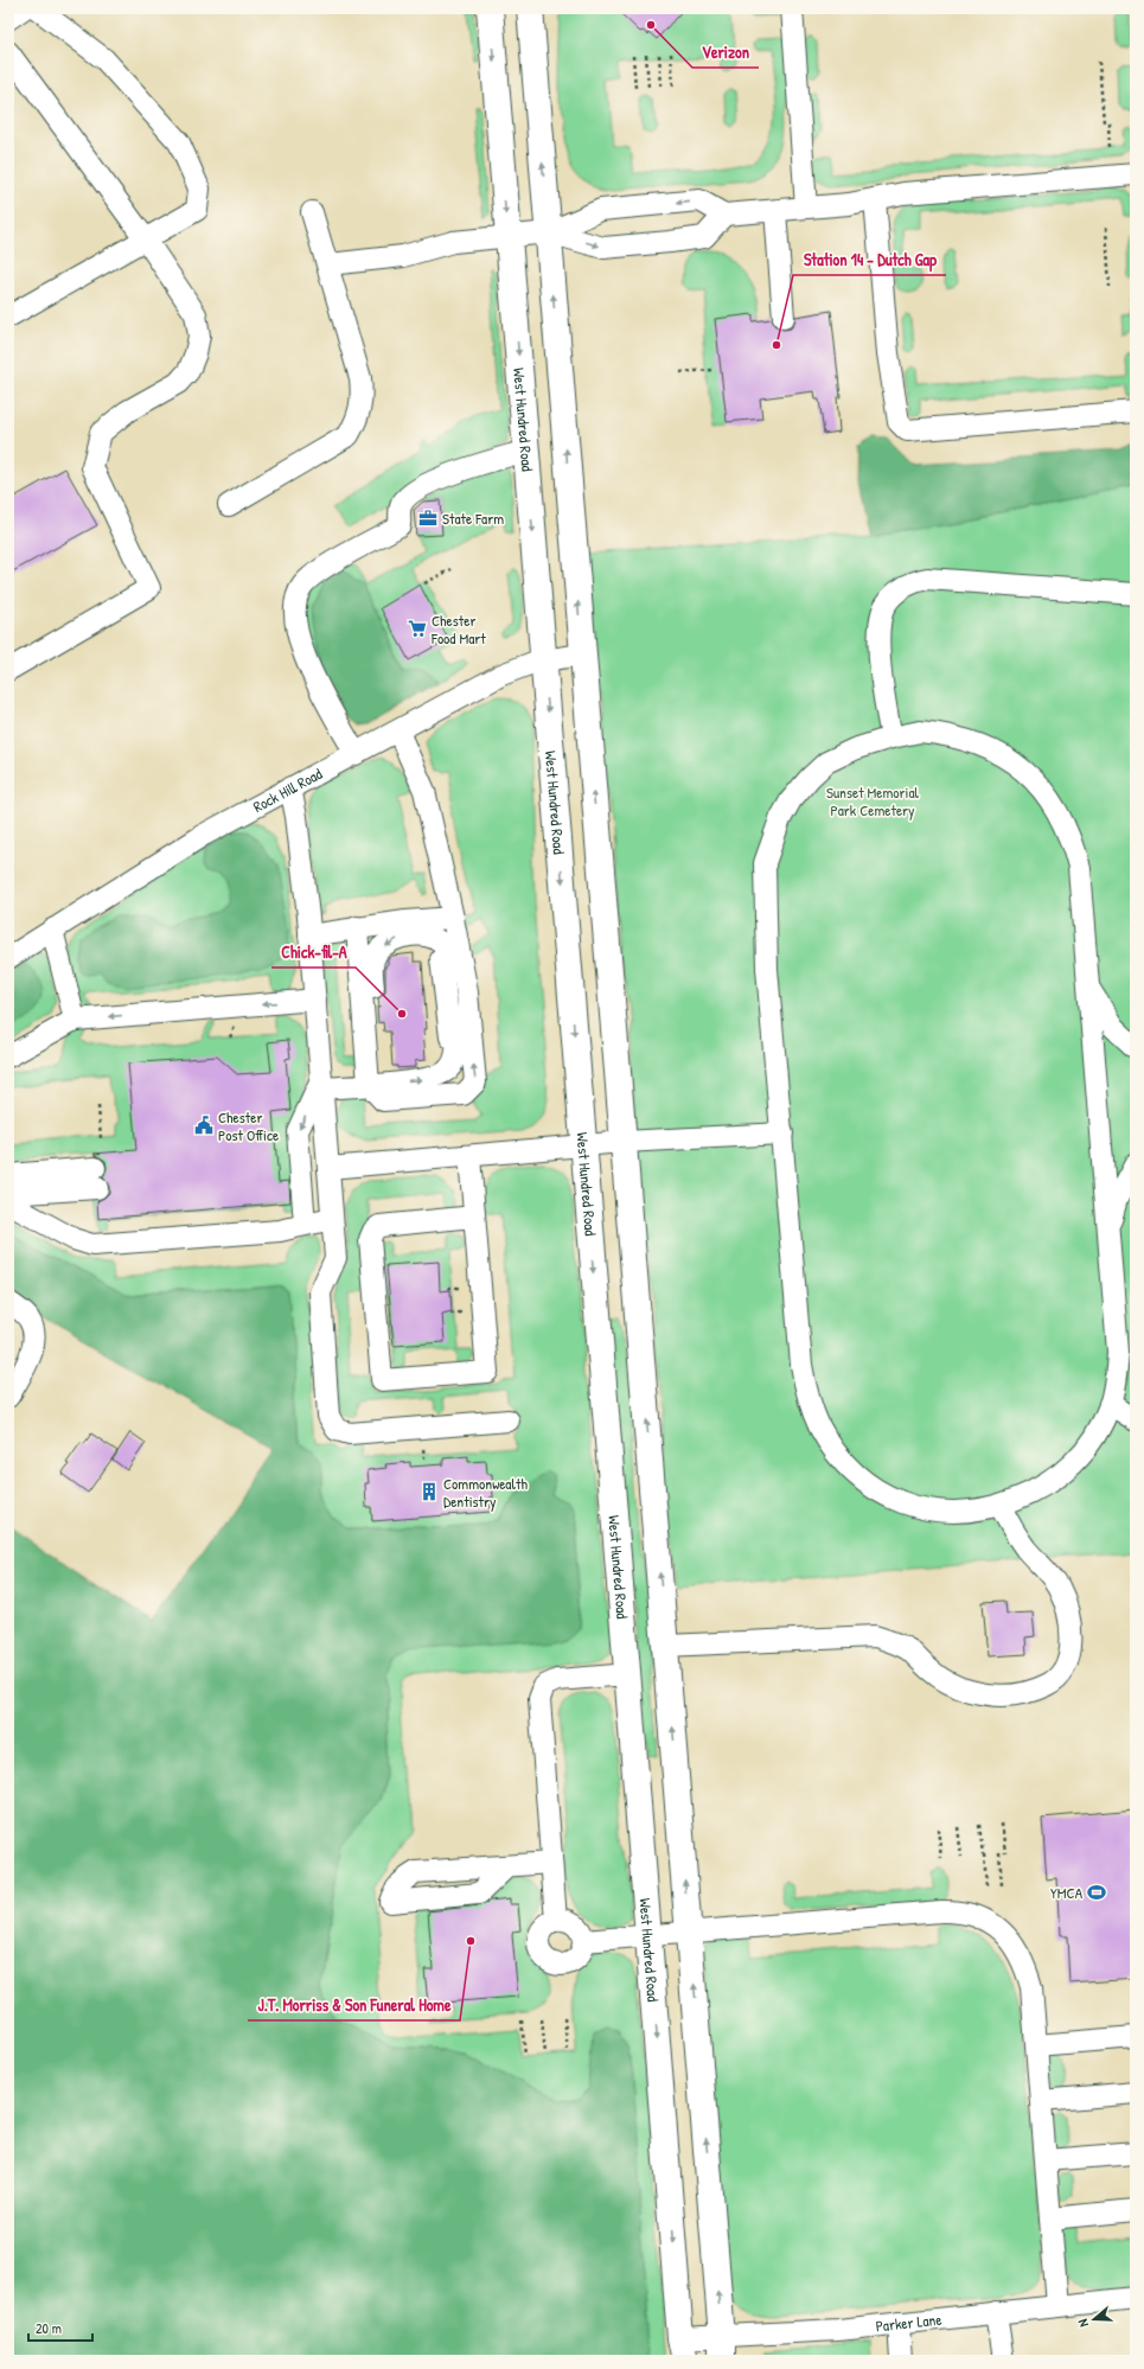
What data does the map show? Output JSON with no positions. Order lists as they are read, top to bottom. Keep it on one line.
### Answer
{"streets":{"main road":["West Hundred Road"],"street":["Rock Hill Road","Parker Lane"]},"crossings":[["West Hundred Road","Rock Hill Road"],["West Hundred Road","Parker Lane"]],"parks":["Sunset Memorial Park Cemetery"],"places":{"other":["Verizon","Station 14 - Dutch Gap","Chick-fil-A","J.T. Morriss & Son Funeral Home"],"office":["State Farm"],"supermarket":["Chester Food Mart"],"public building":["Chester Post Office"],"building":["Commonwealth Dentistry"],"sports":["YMCA"]},"scale_bar":"20 m","north":"left"}
